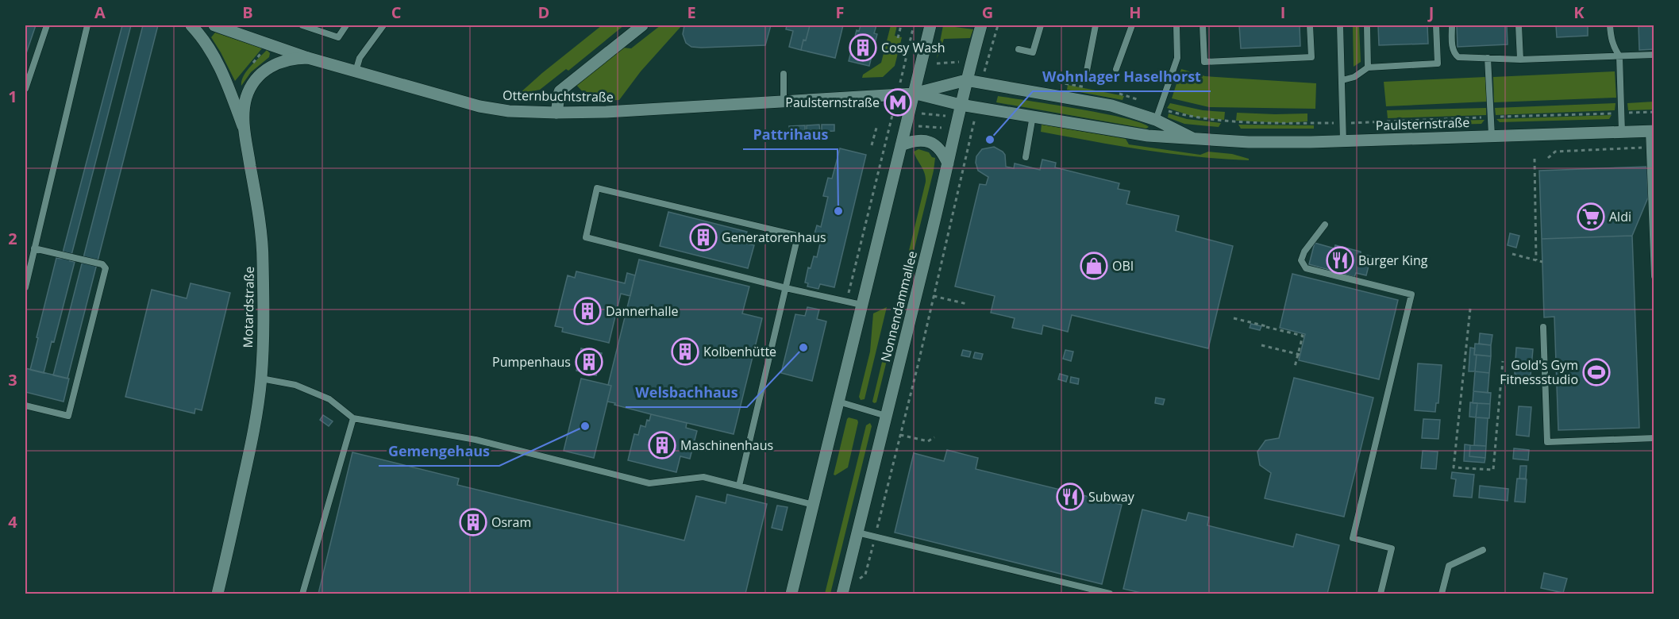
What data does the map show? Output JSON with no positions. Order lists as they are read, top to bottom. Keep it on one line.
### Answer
{"streets":{"main road":["Otternbuchtstraße","Paulsternstraße","Nonnendammallee","Motardstraße"]},"crossings":[["Otternbuchtstraße","Paulsternstraße"],["Otternbuchtstraße","Motardstraße"],["Paulsternstraße","Nonnendammallee"]],"places":{"building":["Cosy Wash","Generatorenhaus","Dannerhalle","Kolbenhütte","Pumpenhaus","Maschinenhaus","Osram"],"metro station":["Paulsternstraße"],"other":["Wohnlager Haselhorst","Pattrihaus","Welsbachhaus","Gemengehaus"],"supermarket":["Aldi"],"restaurant":["Burger King","Subway"],"shop":["OBI"],"sports":["Gold's Gym Fitnessstudio"]},"grid":{"columns":["A","B","C","D","E","F","G","H","I","J","K"],"rows":["1","2","3","4"]}}
